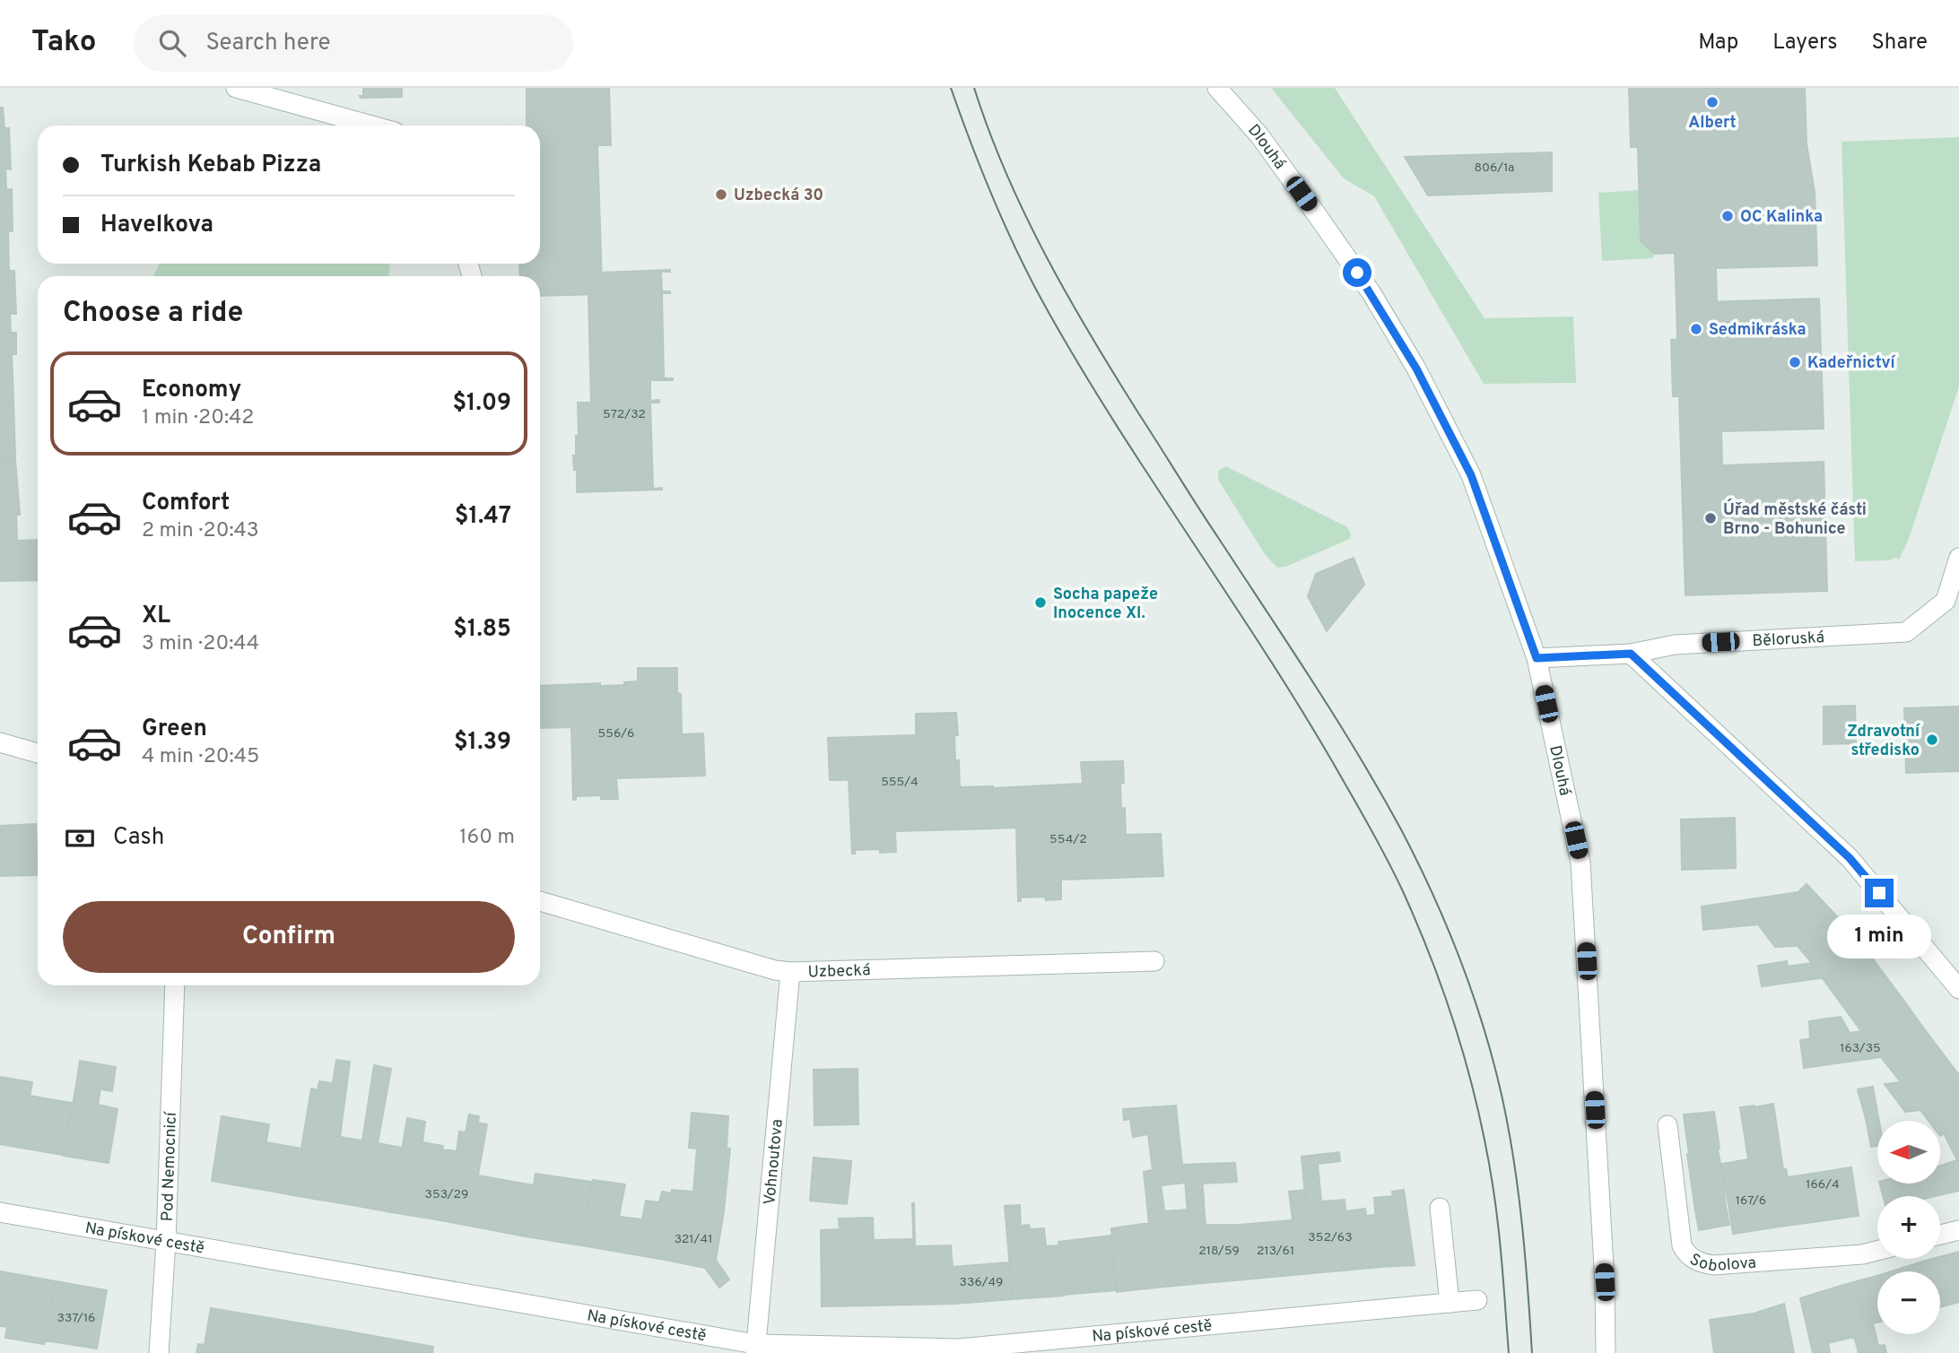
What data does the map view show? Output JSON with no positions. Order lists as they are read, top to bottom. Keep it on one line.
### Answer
{"streets":{"street":["Dlouhá","Běloruská","Uzbecká","Vohnoutova","Pod Nemocnicí","Na pískové cestě","Sobolova"]},"crossings":[["Dlouhá","Běloruská"],["Uzbecká","Vohnoutova"],["Vohnoutova","Na pískové cestě"],["Pod Nemocnicí","Na pískové cestě"]],"places":["Albert","Uzbecká 30","OC Kalinka","Sedmikráska","Kadeřnictví","Úřad městské části Brno - Bohunice","Socha papeže Inocence XI.","Zdravotní středisko"],"house_numbers":["806/1a","572/32","556/6","555/4","554/2","163/35","166/4","353/29","167/6","352/63","321/41","218/59","213/61","336/49","337/16"],"north":"left","page":{"header":"Tako","search":"Search here","nav":["Map","Layers","Share"],"banner":["Turkish Kebab Pizza","Havelkova"],"heading":"Choose a ride","list":[{"name":"Economy","note":"1 min · 20:42","value":"$1.09"},{"name":"Comfort","note":"2 min · 20:43","value":"$1.47"},{"name":"XL","note":"3 min · 20:44","value":"$1.85"},{"name":"Green","note":"4 min · 20:45","value":"$1.39"}],"pay":["Cash","160 m"],"buttons":"Confirm","bubble":"1 min","map_buttons":["+","−"]}}
